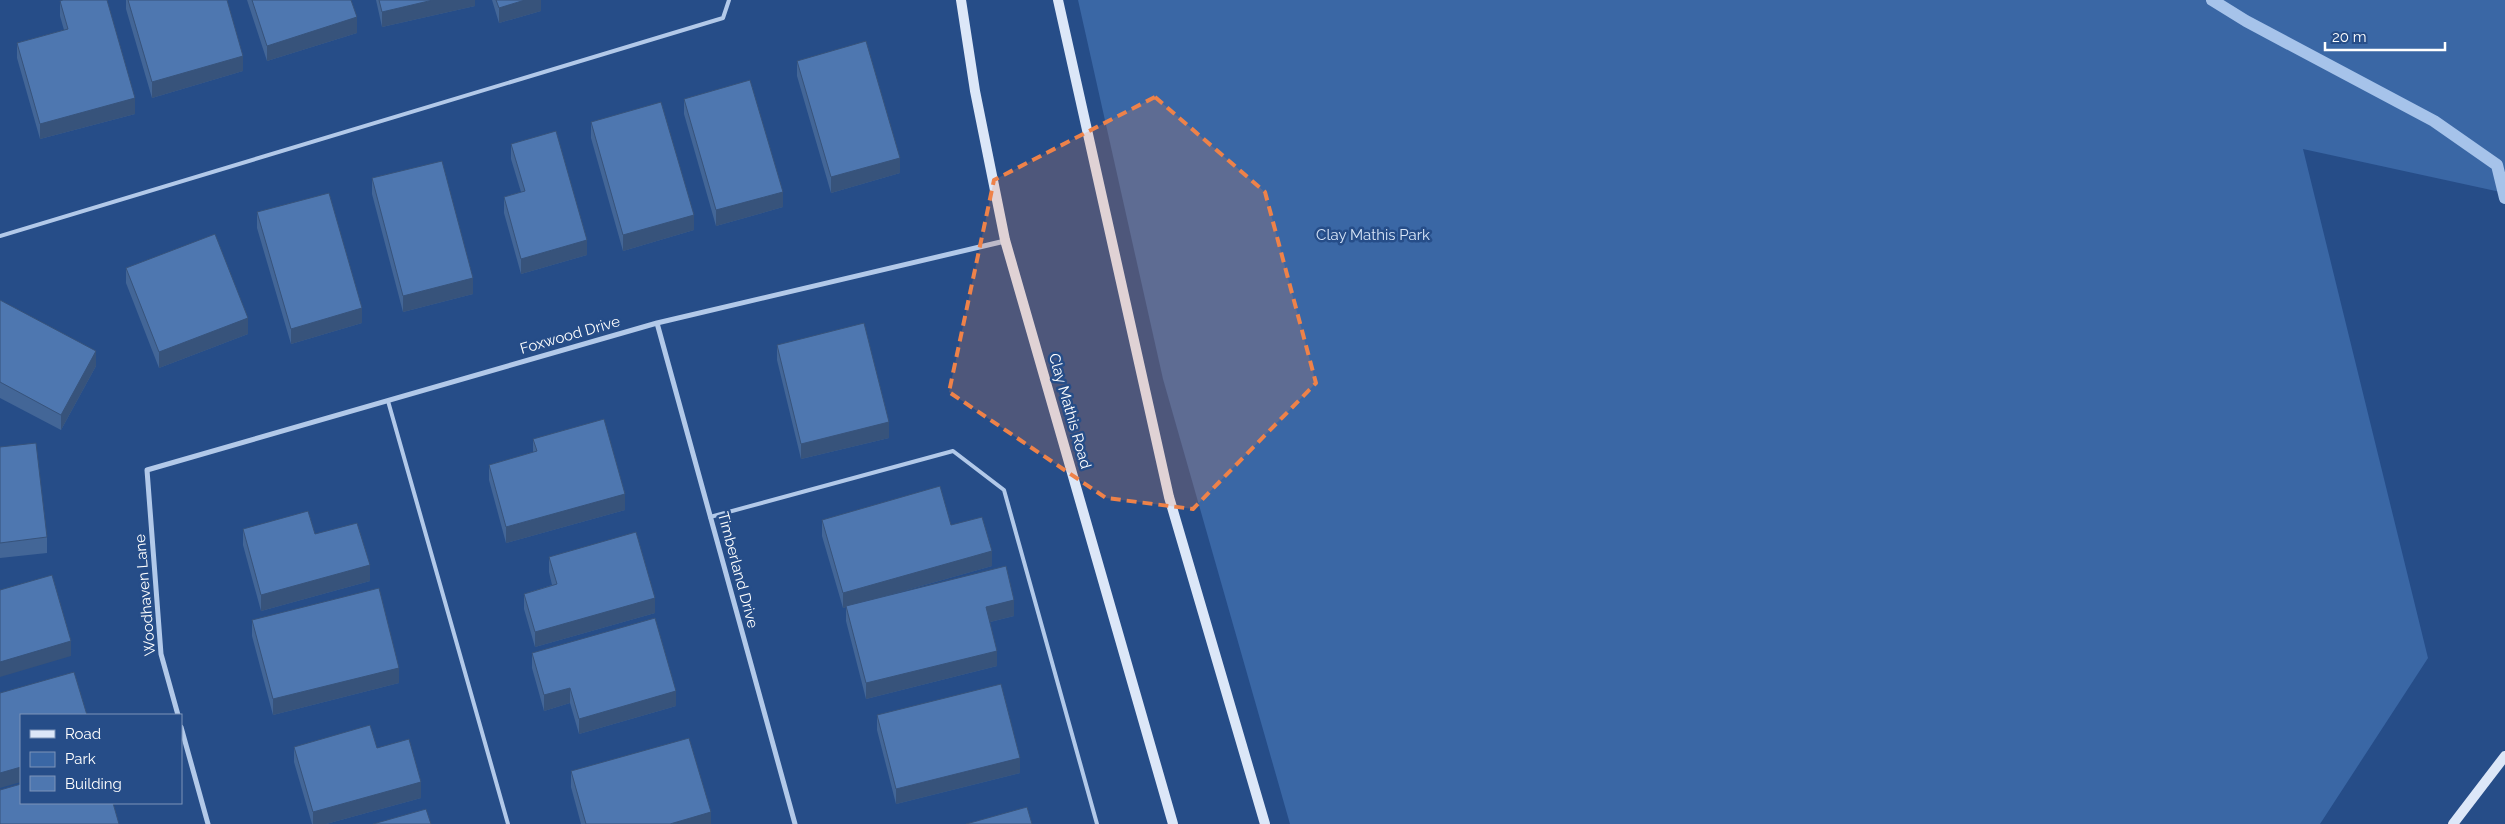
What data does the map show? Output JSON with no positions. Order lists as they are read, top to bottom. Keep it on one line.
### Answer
{"streets":{"main road":["Clay Mathis Road"],"street":["Foxwood Drive","Timberland Drive","Woodhaven Lane"]},"crossings":[["Foxwood Drive","Clay Mathis Road"],["Foxwood Drive","Timberland Drive"],["Foxwood Drive","Woodhaven Lane"]],"parks":["Clay Mathis Park"],"legend":["Road","Park","Building"],"scale_bar":"20 m"}
